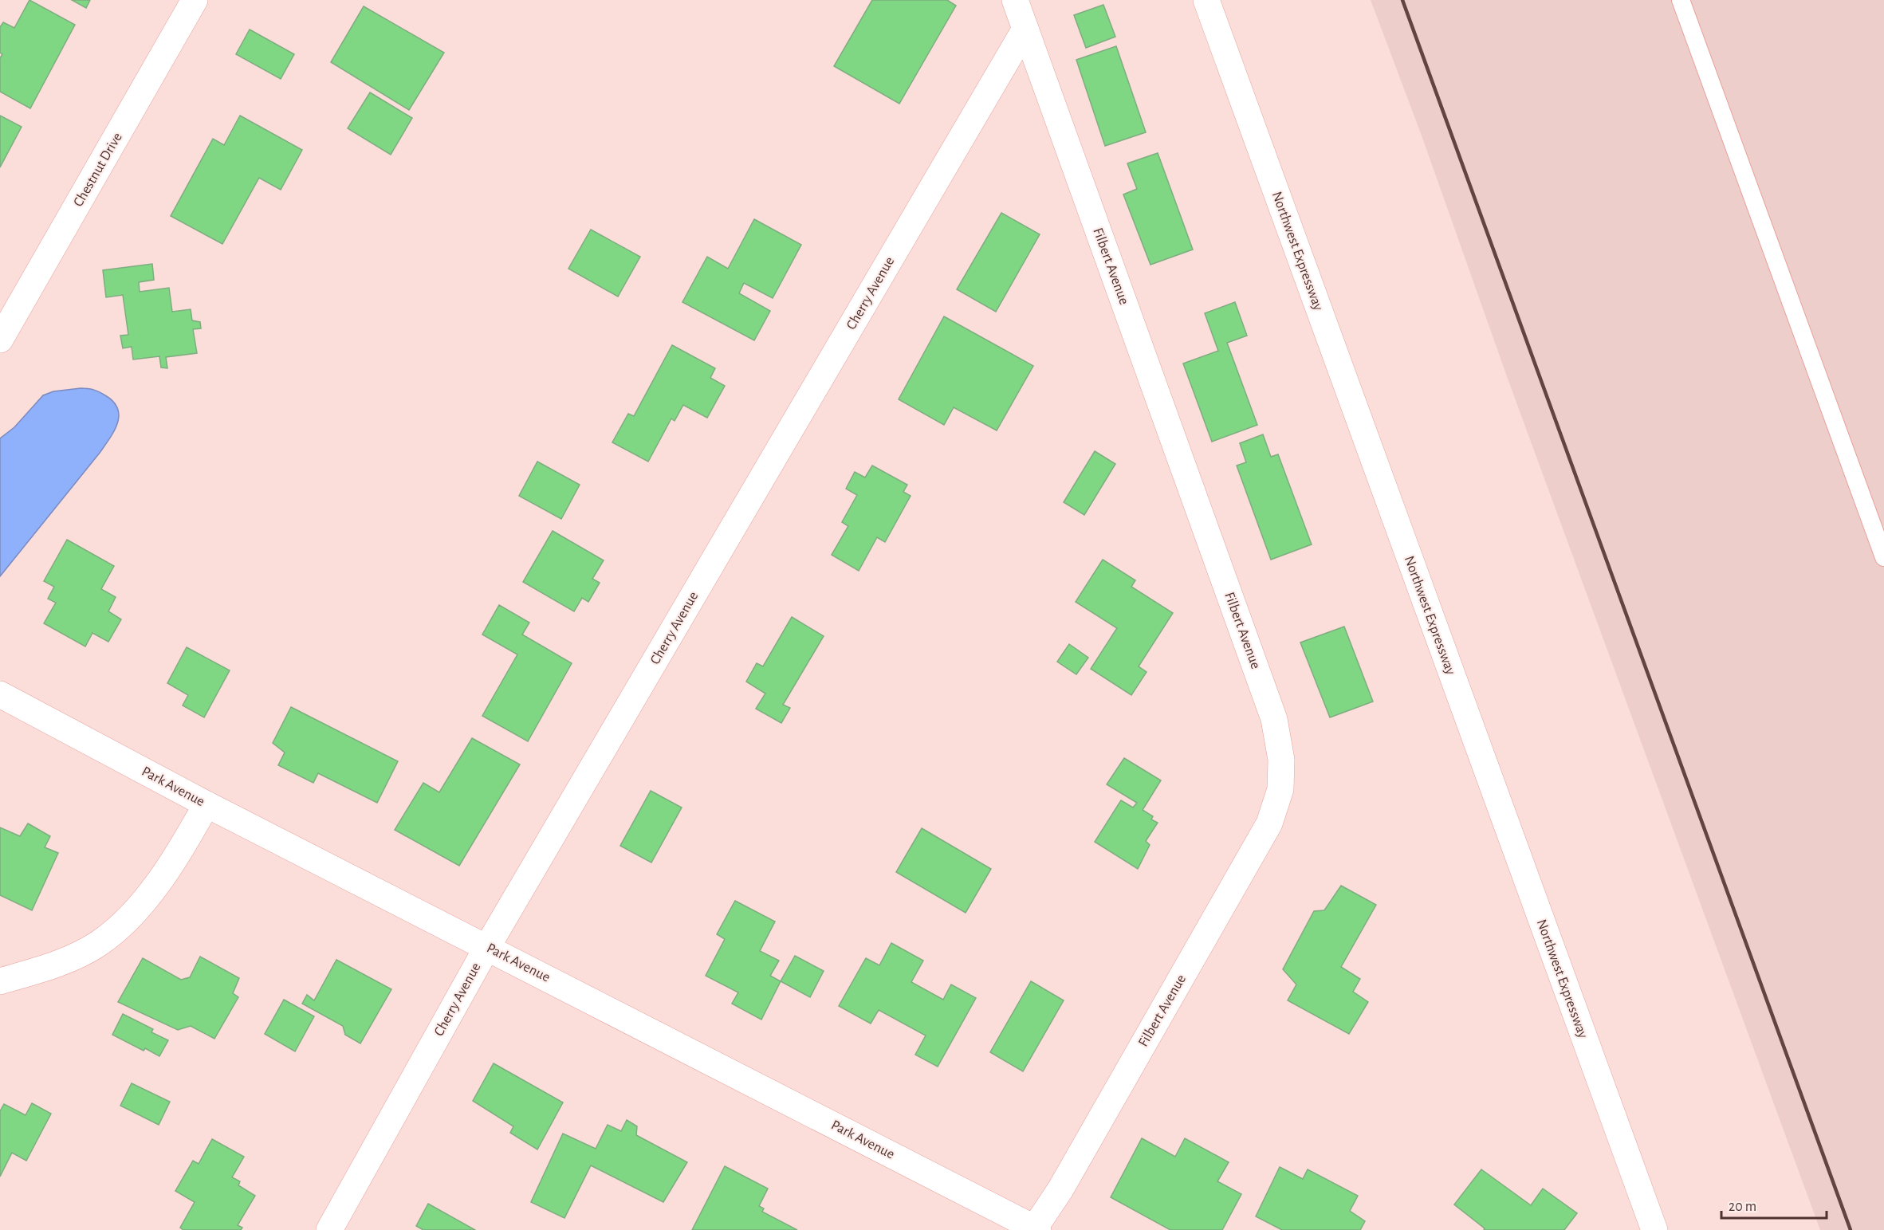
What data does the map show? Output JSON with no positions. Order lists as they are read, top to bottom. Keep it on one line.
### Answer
{"streets":{"street":["Chestnut Drive","Northwest Expressway","Filbert Avenue","Cherry Avenue","Park Avenue"]},"crossings":[["Filbert Avenue","Cherry Avenue"],["Filbert Avenue","Park Avenue"],["Cherry Avenue","Park Avenue"]],"scale_bar":"20 m"}
